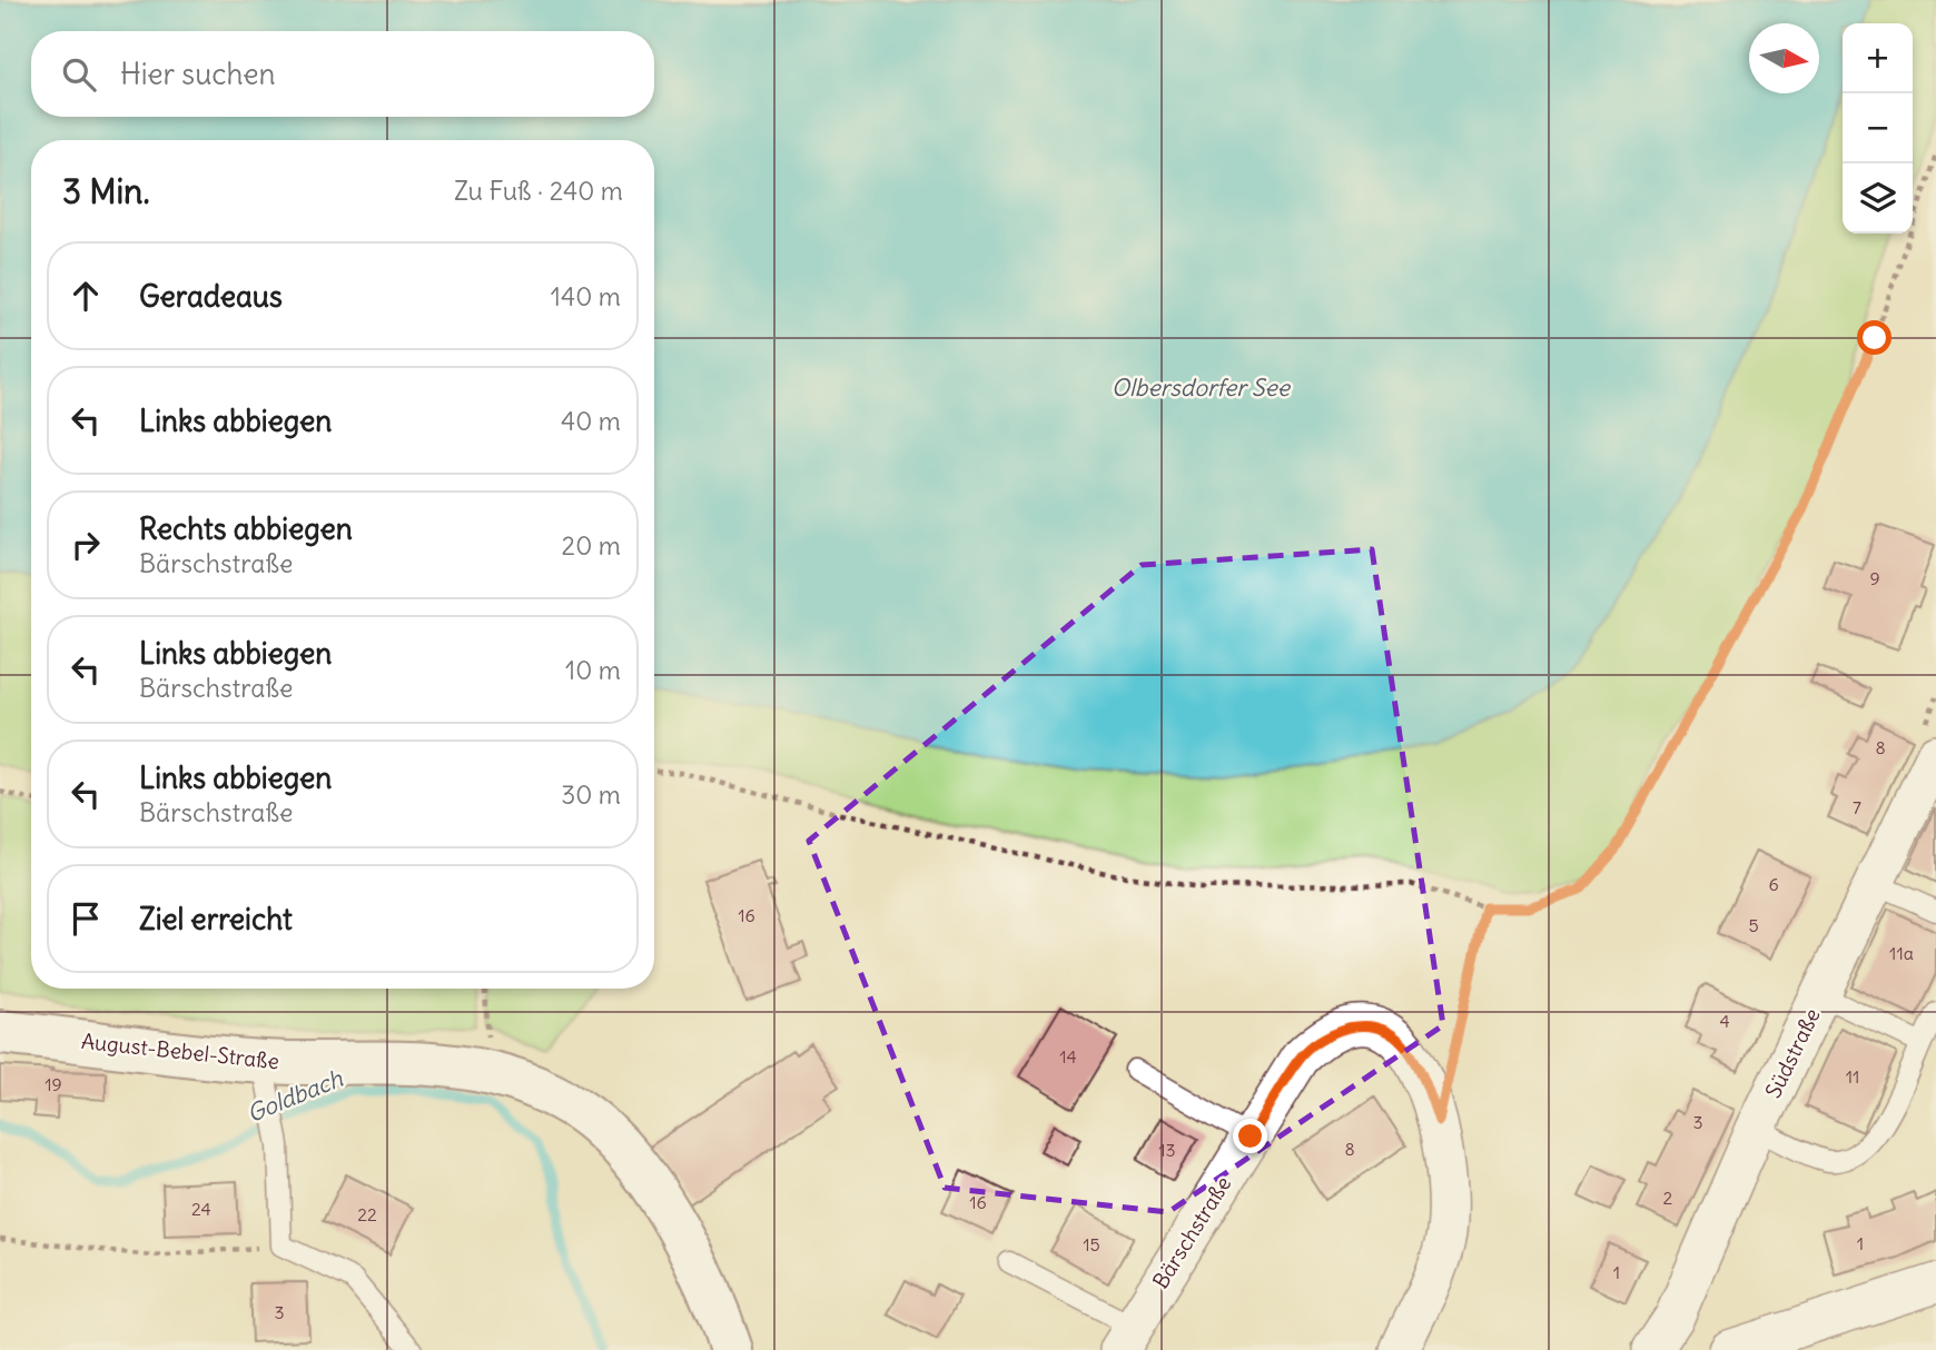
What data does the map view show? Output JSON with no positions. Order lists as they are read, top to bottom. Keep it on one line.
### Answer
{"streets":{"street":["August-Bebel-Straße","Südstraße","Bärschstraße"]},"water":["Olbersdorfer See","Goldbach"],"house_numbers":["9","8","7","6","16","5","11a","4","14","11","19","3","8","13","2","16","24","22","1","15","1","3"],"north":"right","page":{"map_buttons":["+","−"],"search":"Hier suchen","heading":["3 Min.","Zu Fuß · 240 m"],"list":[["Geradeaus","140 m"],["Links abbiegen","40 m"],["Rechts abbiegen","Bärschstraße","20 m"],["Links abbiegen","Bärschstraße","10 m"],["Links abbiegen","Bärschstraße","30 m"],"Ziel erreicht"]}}
